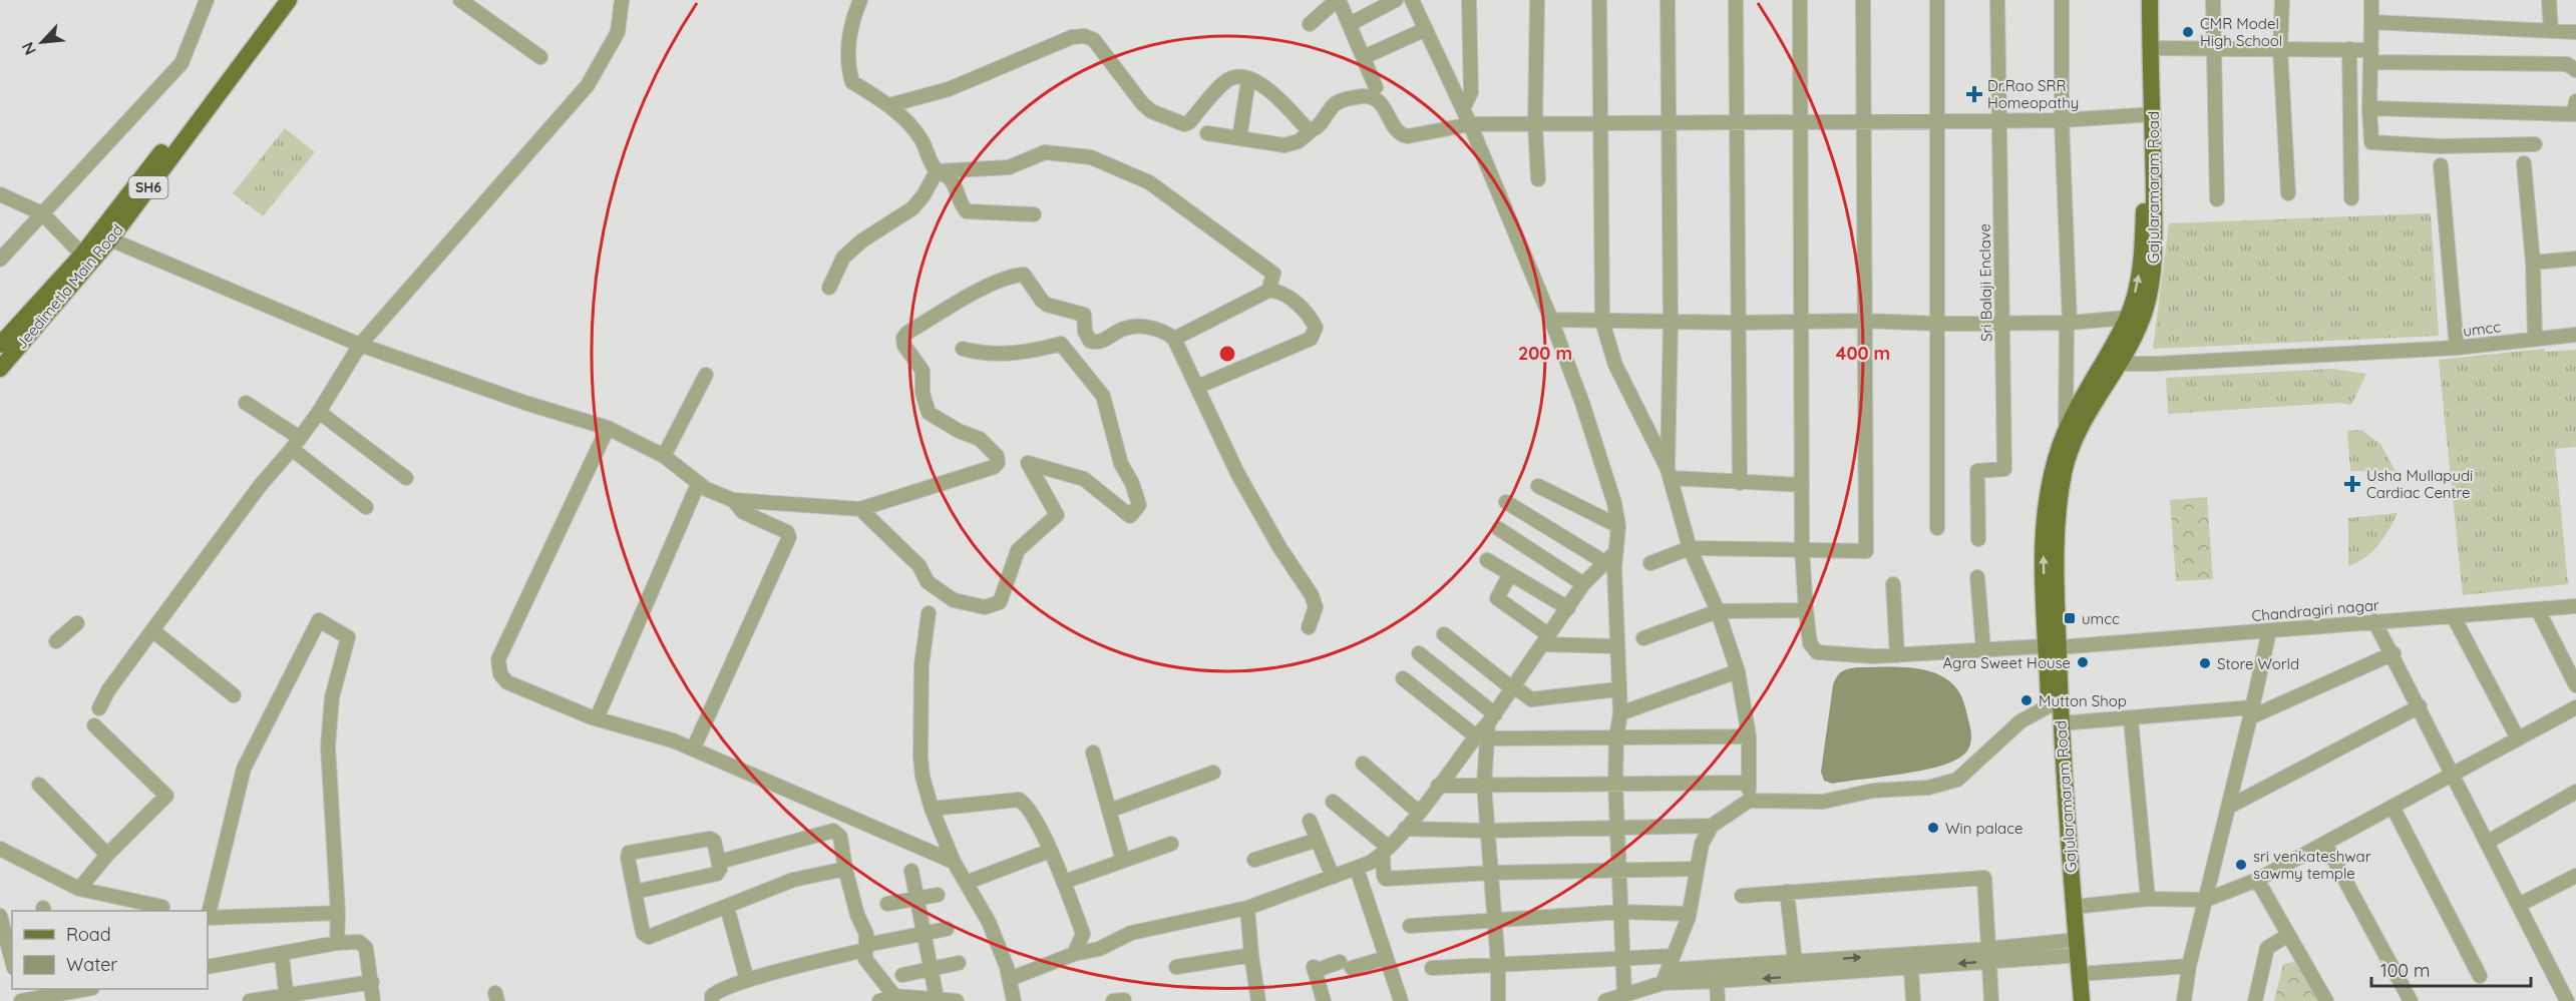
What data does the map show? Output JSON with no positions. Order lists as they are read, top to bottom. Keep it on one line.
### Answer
{"streets":{"main road":["SH6","Gajularamaram Road","Jeedimetla Main Road"],"street":["Sri Balaji Enclave","umcc","Chandragiri nagar"]},"crossings":[["Gajularamaram Road","umcc"],["Gajularamaram Road","Chandragiri nagar"]],"places":{"other":["CMR Model High School","Agra Sweet House","Store World","Mutton Shop","Win palace","sri venkateshwar sawmy temple"],"health":["Dr.Rao SRR Homeopathy","Usha Mullapudi Cardiac Centre"],"transit":["umcc"]},"legend":["Road","Water"],"scale_bar":"100 m","north":"bottom left","rings":["200 m","400 m"]}
